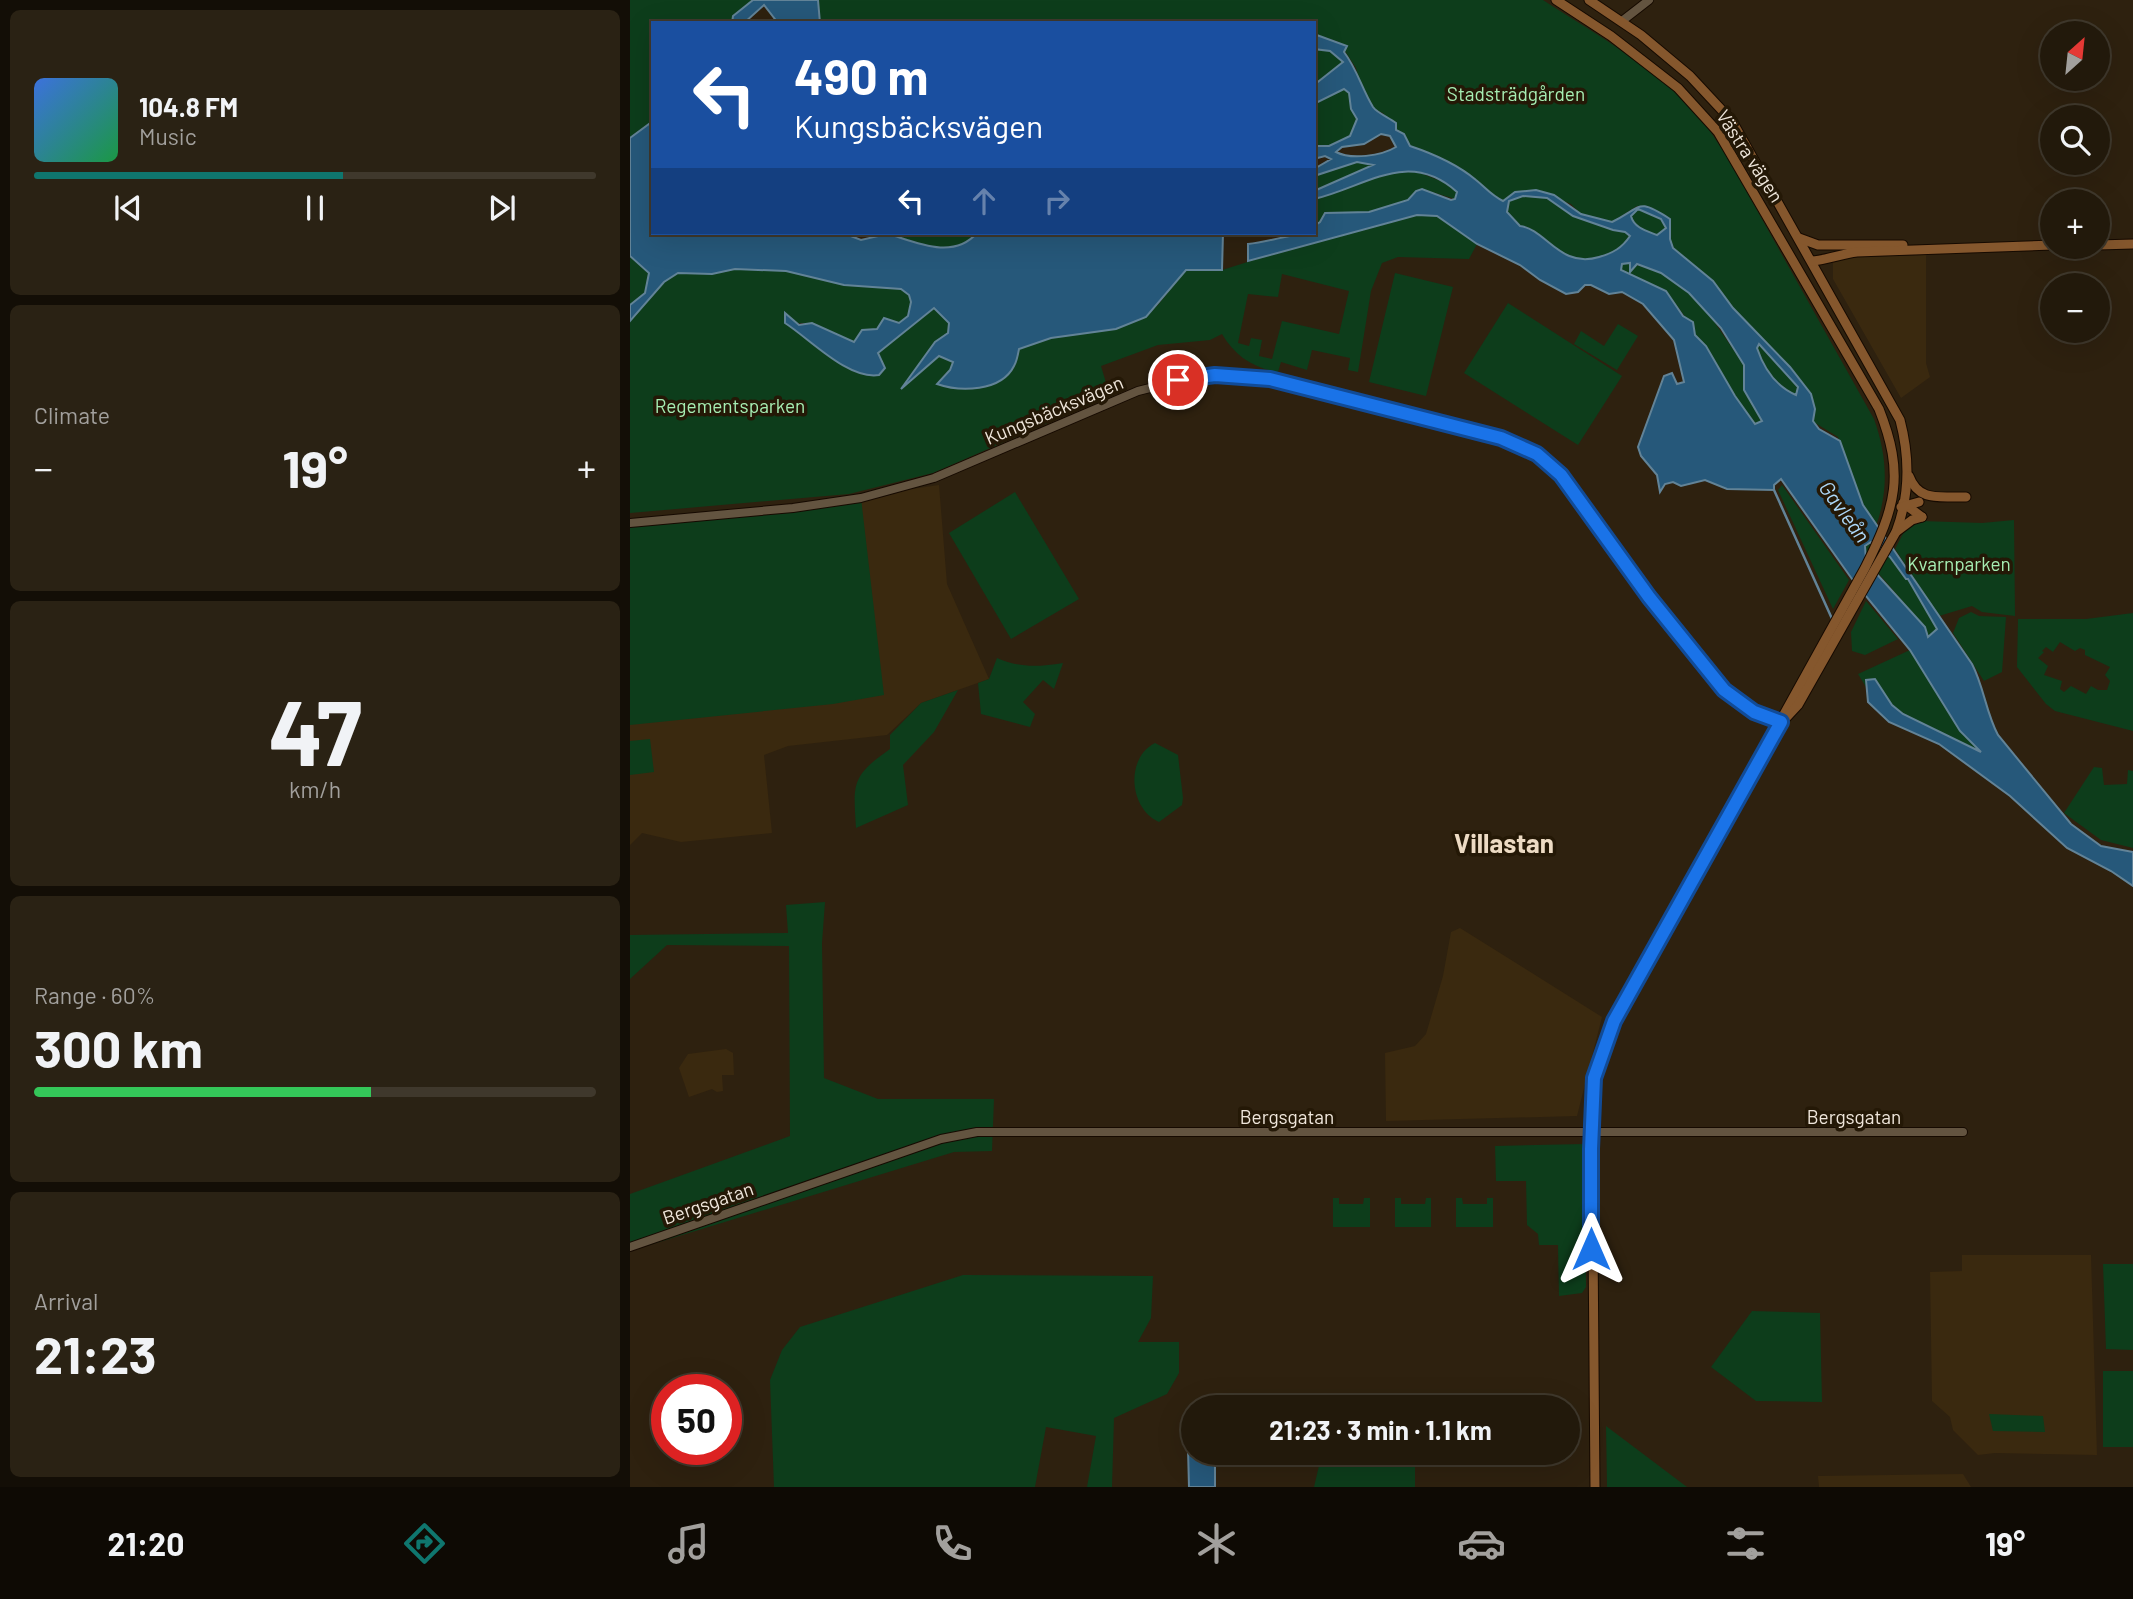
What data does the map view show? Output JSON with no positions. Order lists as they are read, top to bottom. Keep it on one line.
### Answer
{"streets":{"main road":["Västra vägen"],"street":["Kungsbäcksvägen","Bergsgatan"]},"districts":["Villastan"],"water":["Gavleån"],"parks":["Stadsträdgården","Regementsparken","Kvarnparken"],"north":"top right","page":{"map_buttons":["+","−"],"turn":["490 m","Kungsbäcksvägen"],"song":["104.8 FM","Music"],"tile":["Climate",["47","km/h"],["Range · 60%","300 km"],["Arrival","21:23"]],"heat":["−","19°","+"],"limit":"50","trip":"21:23 · 3 min · 1.1 km","tabs":["21:20","19°"]}}
